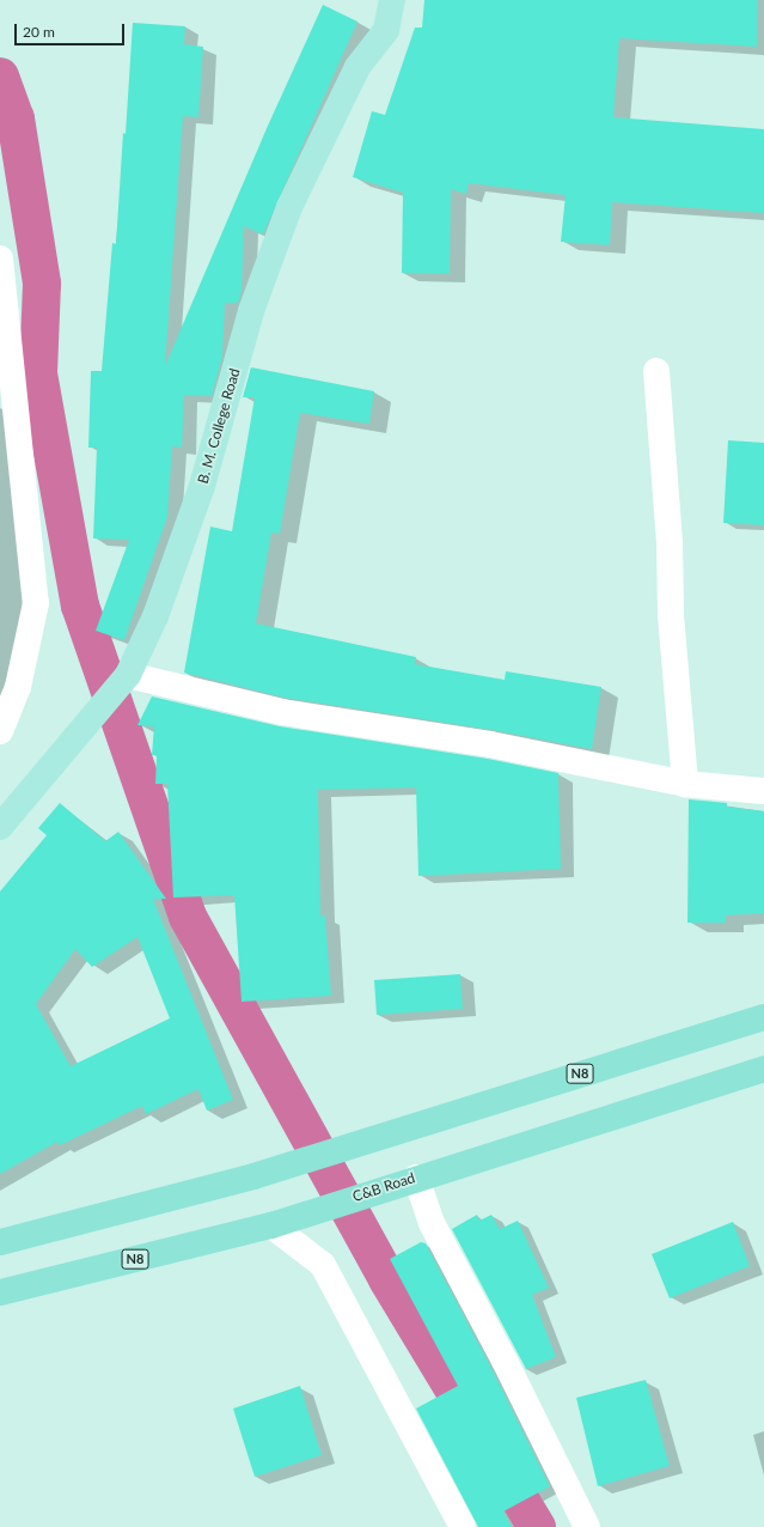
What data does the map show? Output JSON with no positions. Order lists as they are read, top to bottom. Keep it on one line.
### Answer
{"streets":{"highway":["N8","C&B Road"],"main road":["B. M. College Road"]},"scale_bar":"20 m"}
